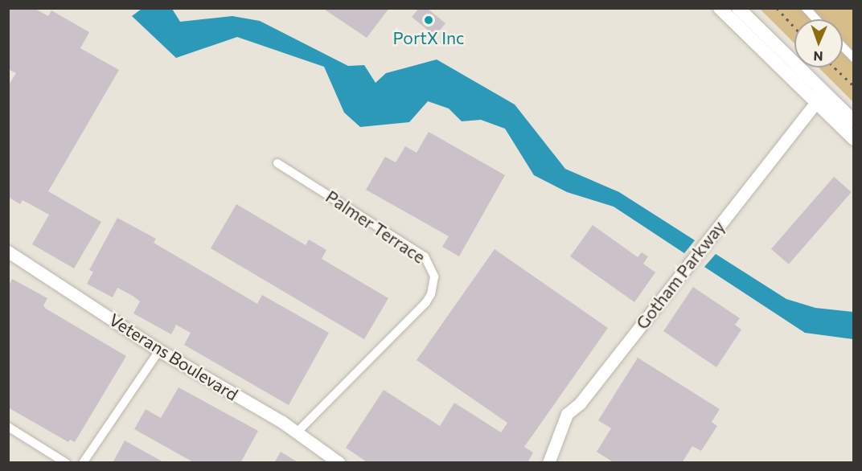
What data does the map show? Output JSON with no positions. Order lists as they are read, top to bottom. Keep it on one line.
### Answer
{"streets":{"street":["Palmer Terrace","Gotham Parkway","Veterans Boulevard"]},"crossings":[["Palmer Terrace","Veterans Boulevard"]],"places":["PortX Inc"],"north":"bottom"}
